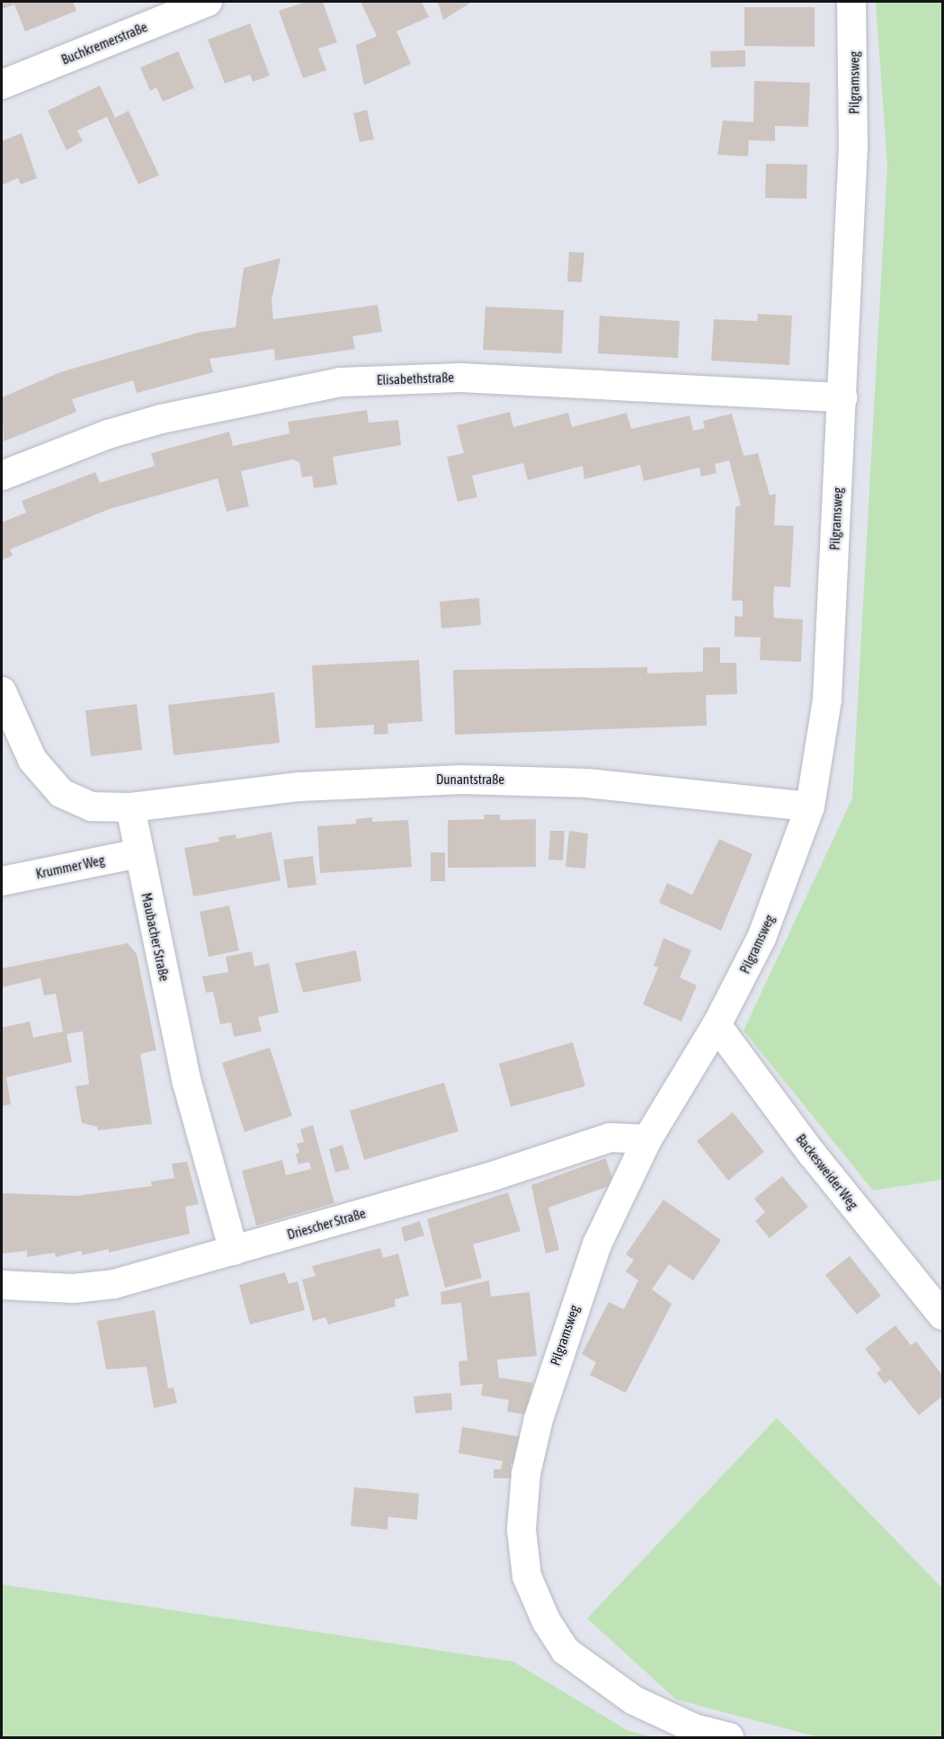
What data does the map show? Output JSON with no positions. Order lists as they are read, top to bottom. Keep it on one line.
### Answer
{"streets":{"street":["Buchkremerstraße","Pilgramsweg","Elisabethstraße","Dunantstraße","Krummer Weg","Maubacher Straße","Backesweider Weg","Driescher Straße"]},"crossings":[["Pilgramsweg","Elisabethstraße"],["Pilgramsweg","Dunantstraße"],["Pilgramsweg","Backesweider Weg"],["Pilgramsweg","Driescher Straße"],["Dunantstraße","Maubacher Straße"],["Krummer Weg","Maubacher Straße"],["Maubacher Straße","Driescher Straße"]]}
